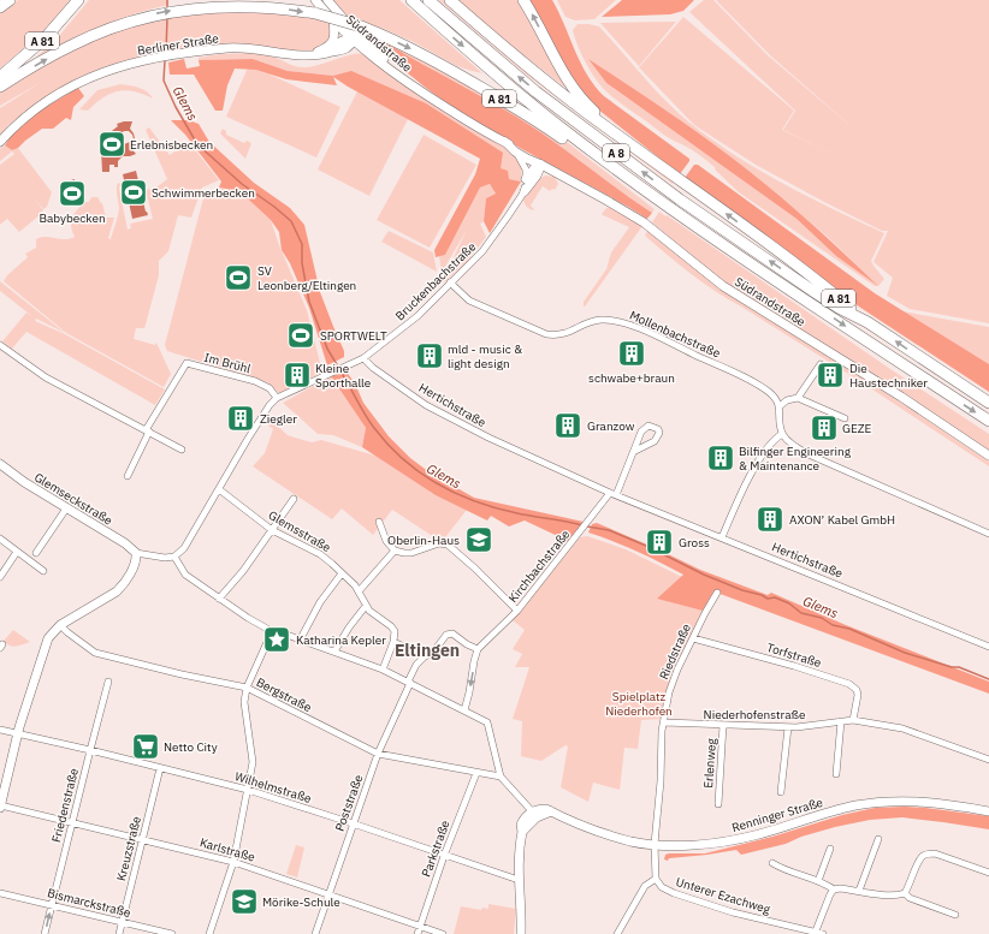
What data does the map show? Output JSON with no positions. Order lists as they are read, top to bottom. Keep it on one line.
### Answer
{"streets":{"highway":["A 81","A 8"],"main road":["Südrandstraße","Berliner Straße","Glemseckstraße","Renninger Straße"],"street":["Bruckenbachstraße","Mollenbachstraße","Im Brühl","Hertichstraße","Glemsstraße","Kirchbachstraße","Riedstraße","Torfstraße","Bergstraße","Niederhofenstraße","Erlenweg","Wilhelmstraße","Poststraße","Friedenstraße","Kreuzstraße","Parkstraße","Karlstraße","Unterer Ezachweg","Bismarckstraße"]},"crossings":[["A 81","Südrandstraße"],["A 81","Berliner Straße"],["A 81","A 8"],["Südrandstraße","Berliner Straße"],["Südrandstraße","Bruckenbachstraße"],["Bruckenbachstraße","Mollenbachstraße"],["Bruckenbachstraße","Im Brühl"],["Bruckenbachstraße","Hertichstraße"],["Bruckenbachstraße","Glemsstraße"],["Hertichstraße","Kirchbachstraße"],["Kirchbachstraße","Poststraße"],["Riedstraße","Torfstraße"],["Riedstraße","Niederhofenstraße"],["Torfstraße","Niederhofenstraße"],["Bergstraße","Poststraße"],["Bergstraße","Parkstraße"],["Niederhofenstraße","Erlenweg"],["Wilhelmstraße","Poststraße"],["Wilhelmstraße","Friedenstraße"],["Wilhelmstraße","Kreuzstraße"],["Wilhelmstraße","Parkstraße"],["Poststraße","Karlstraße"],["Friedenstraße","Karlstraße"],["Friedenstraße","Bismarckstraße"],["Kreuzstraße","Karlstraße"],["Kreuzstraße","Bismarckstraße"],["Parkstraße","Karlstraße"]],"districts":["Eltingen"],"water":["Glems"],"parks":["Spielplatz Niederhofen"],"places":{"sports":["Erlebnisbecken","Schwimmerbecken","Babybecken","SV Leonberg/Eltingen","SPORTWELT"],"building":["schwabe+braun","mld - music & light design","Kleine Sporthalle","Die Haustechniker","Ziegler","Granzow","GEZE","Bilfinger Engineering & Maintenance","AXON’ Kabel GmbH","Gross"],"school or university":["Oberlin-Haus","Mörike-Schule"],"place":["Katharina Kepler"],"supermarket":["Netto City"]}}
